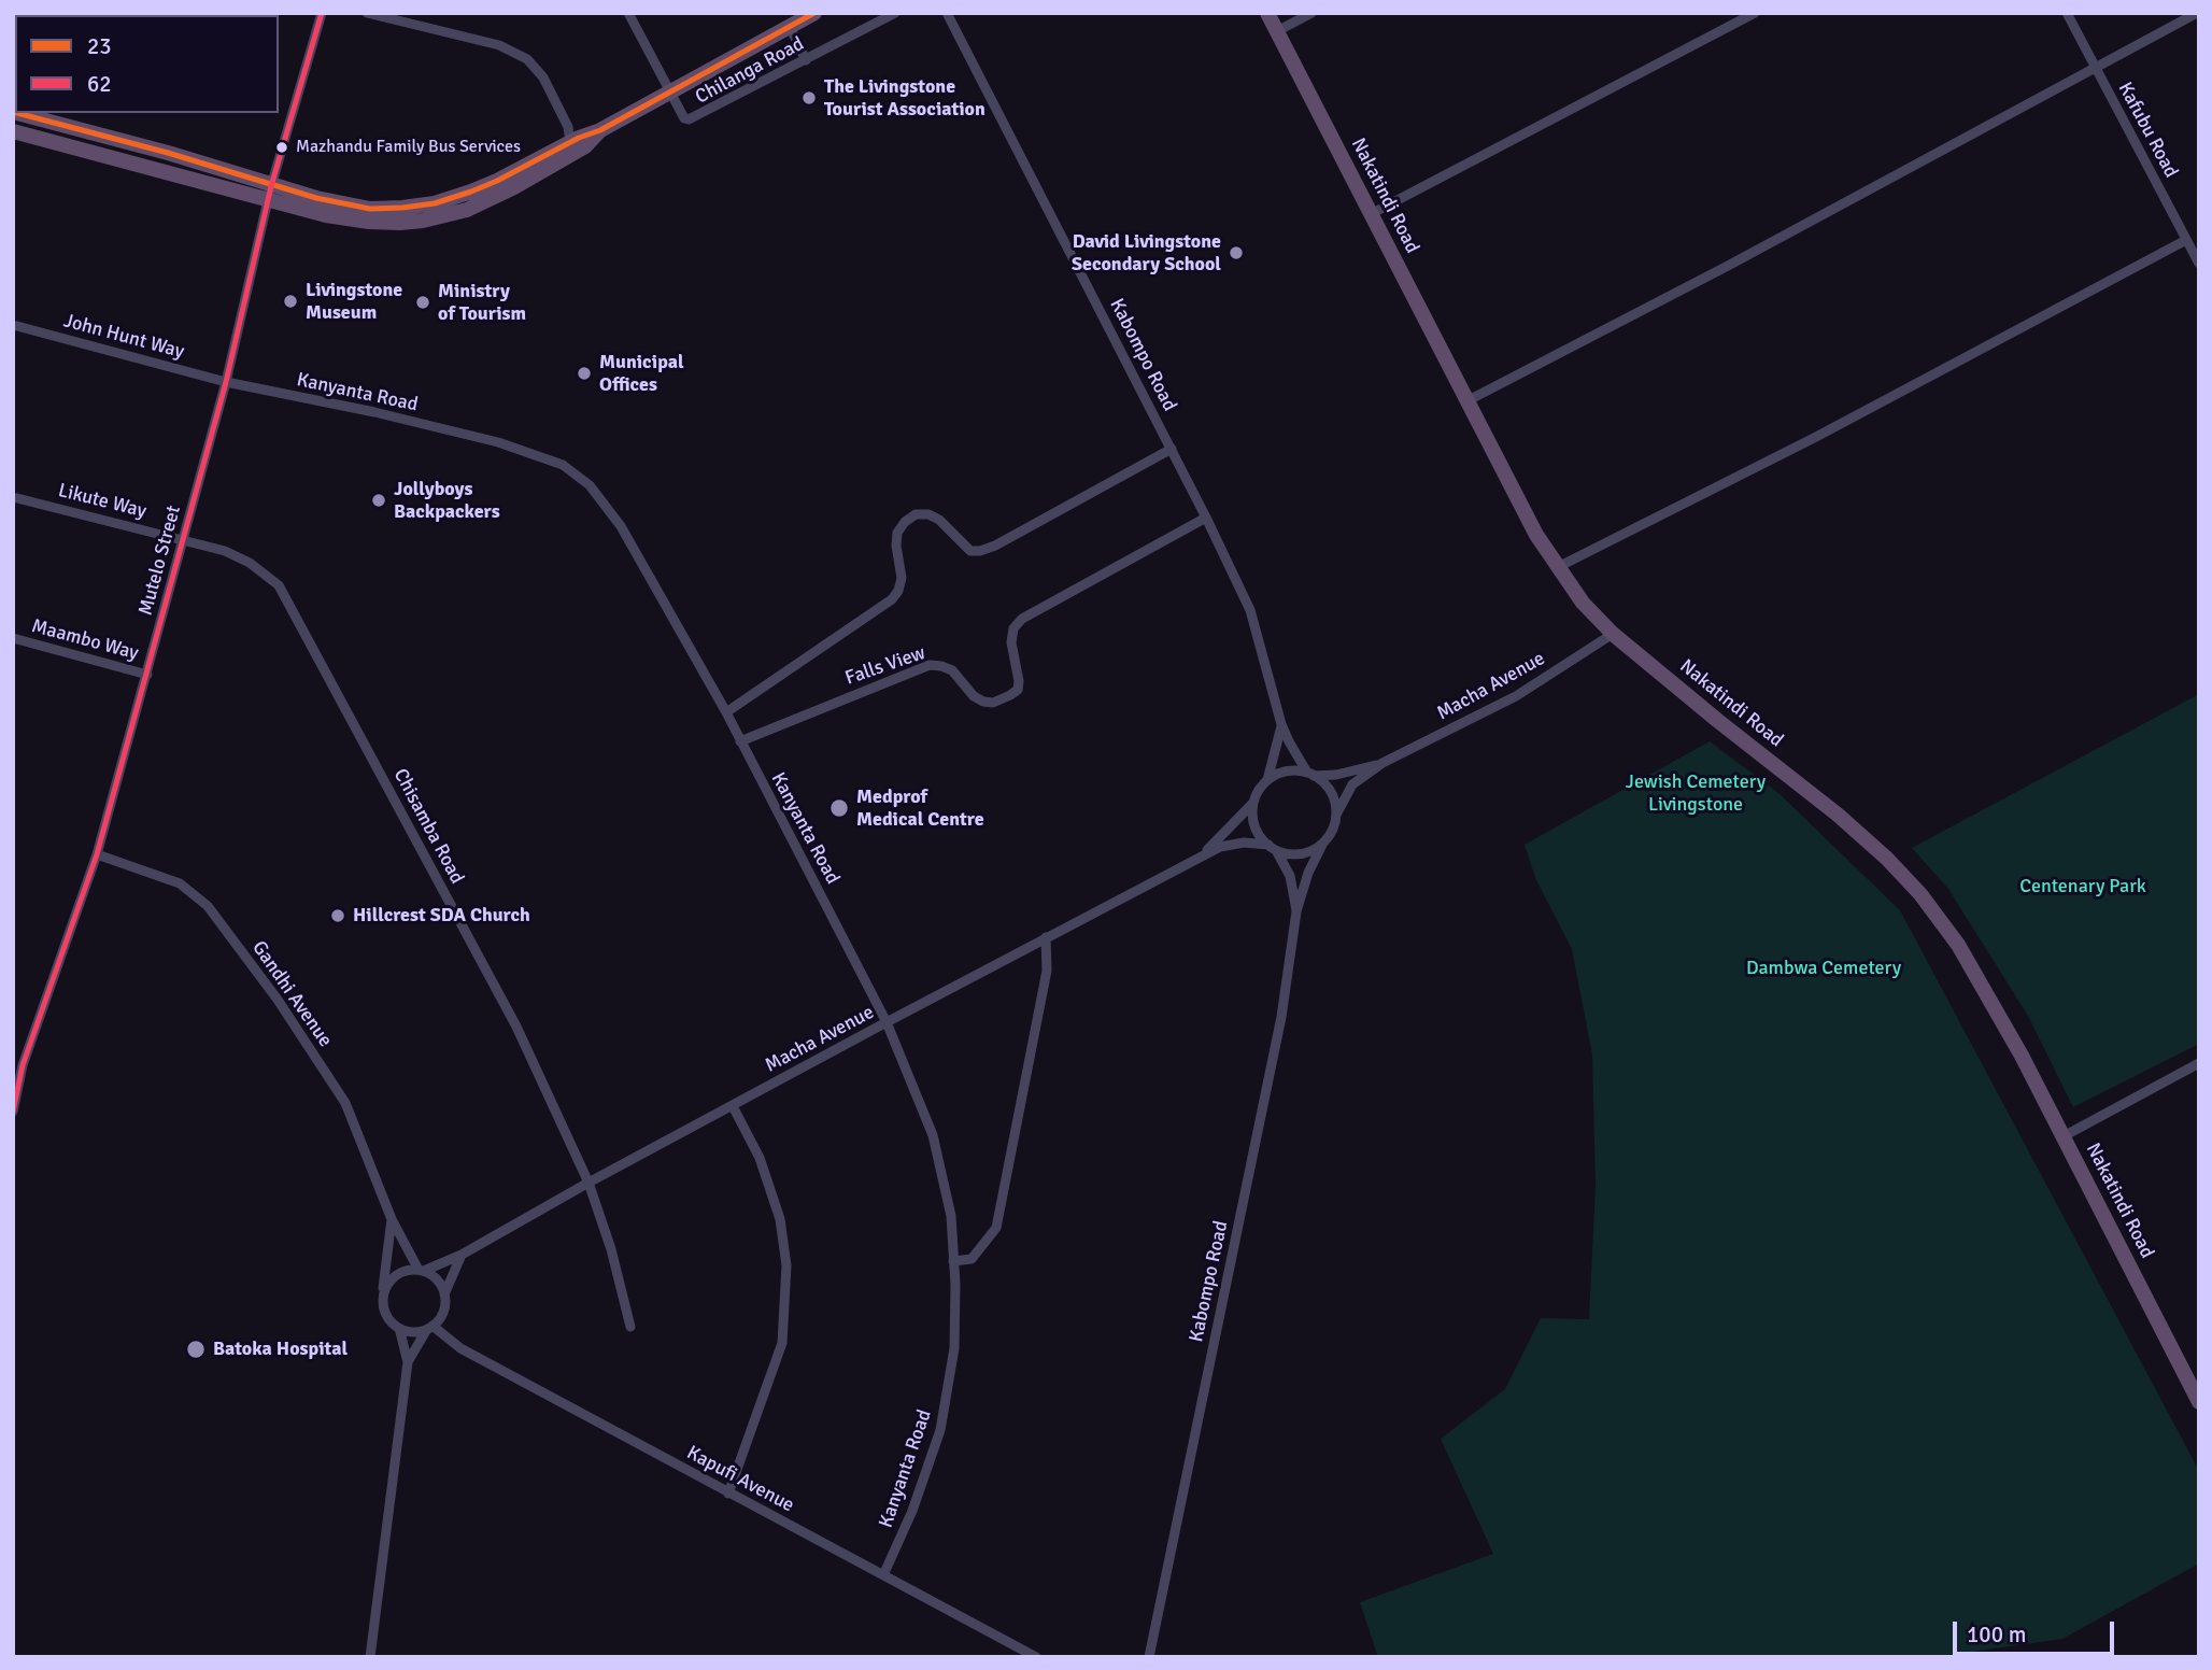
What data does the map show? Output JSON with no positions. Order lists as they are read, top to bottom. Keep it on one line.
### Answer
{"streets":{"highway":["Nakatindi Road"],"street":["Chilanga Road","Kafubu Road","John Hunt Way","Kabompo Road","Kanyanta Road","Likute Way","Mutelo Street","Maambo Way","Falls View","Macha Avenue","Chisamba Road","Gandhi Avenue","Kapufi Avenue"]},"crossings":[["Nakatindi Road","Macha Avenue"],["John Hunt Way","Kanyanta Road"],["John Hunt Way","Mutelo Street"],["Kabompo Road","Falls View"],["Kabompo Road","Macha Avenue"],["Kanyanta Road","Mutelo Street"],["Kanyanta Road","Falls View"],["Kanyanta Road","Macha Avenue"],["Kanyanta Road","Kapufi Avenue"],["Likute Way","Mutelo Street"],["Likute Way","Chisamba Road"],["Mutelo Street","Maambo Way"],["Mutelo Street","Chisamba Road"],["Mutelo Street","Gandhi Avenue"],["Macha Avenue","Chisamba Road"],["Macha Avenue","Gandhi Avenue"],["Macha Avenue","Kapufi Avenue"],["Gandhi Avenue","Kapufi Avenue"]],"parks":["Jewish Cemetery Livingstone","Centenary Park","Dambwa Cemetery"],"places":["The Livingstone Tourist Association","Mazhandu Family Bus Services","David Livingstone Secondary School","Livingstone Museum","Ministry of Tourism","Municipal Offices","Jollyboys Backpackers","Medprof Medical Centre","Hillcrest SDA Church","Batoka Hospital"],"lines":["transit line 23","transit line 62"],"legend":["23","62"],"scale_bar":"100 m"}
